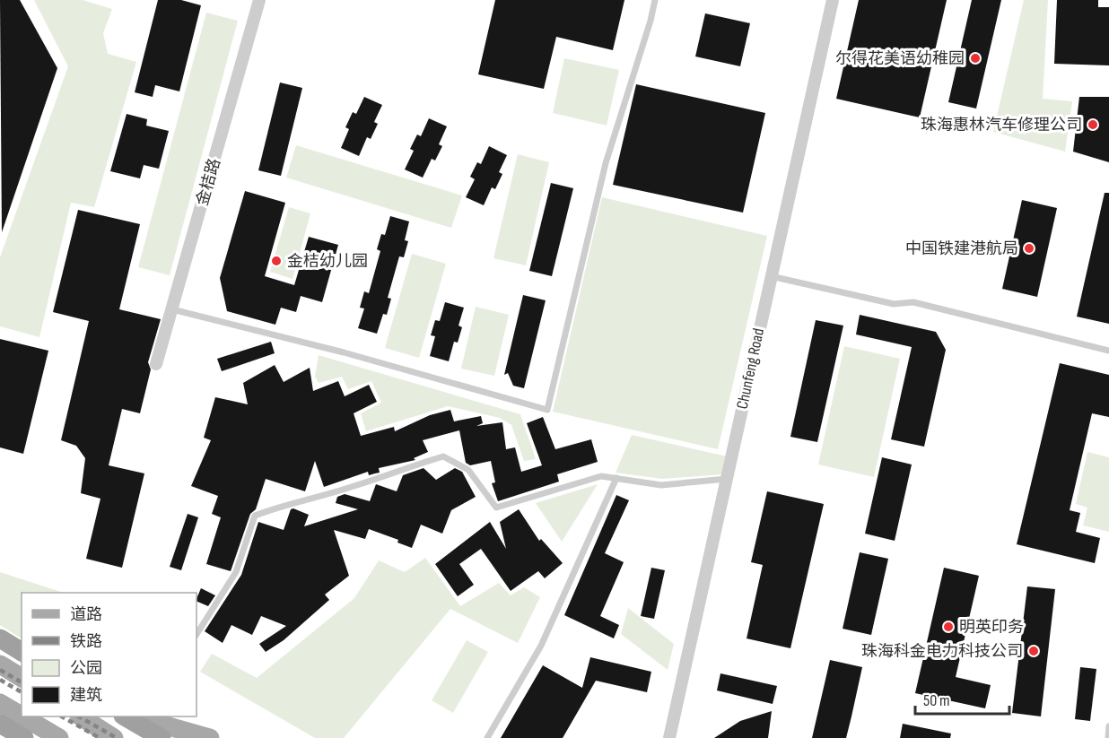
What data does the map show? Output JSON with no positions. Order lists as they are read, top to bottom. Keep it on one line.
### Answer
{"streets":{"street":["金桔路","Chunfeng Road"]},"places":["尔得花美语幼稚园","珠海惠林汽车修理公司","中国铁建港航局","金桔幼儿园","明英印务","珠海科金电力科技公司"],"legend":["道路","铁路","公园","建筑"],"scale_bar":"50 m"}
